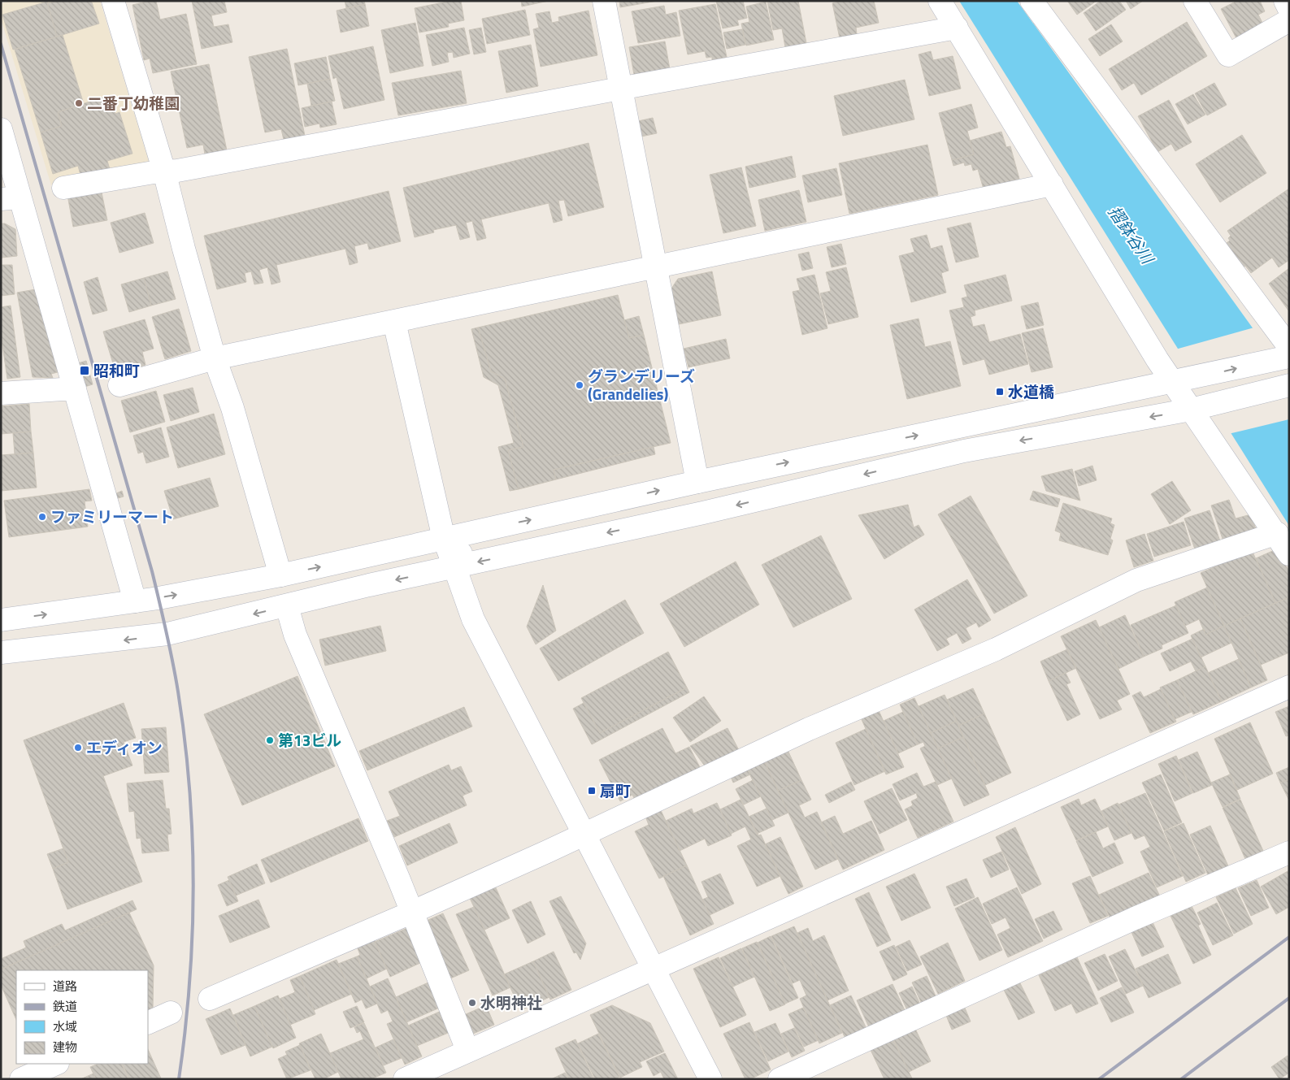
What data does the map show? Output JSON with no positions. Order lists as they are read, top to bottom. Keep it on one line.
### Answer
{"water":["摺鉢谷川"],"places":{"other":["二番丁幼稚園","グランデリーズ (Grandelies)","ファミリーマート","第13ビル","エディオン","水明神社"],"transit":["昭和町","水道橋","扇町"]},"legend":["道路","鉄道","水域","建物"]}
